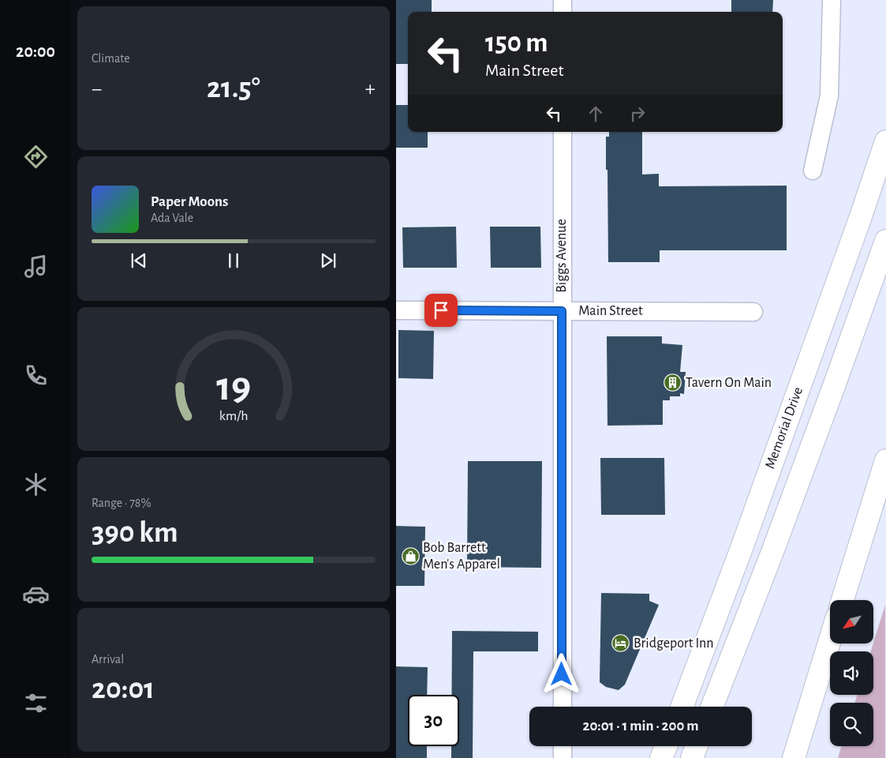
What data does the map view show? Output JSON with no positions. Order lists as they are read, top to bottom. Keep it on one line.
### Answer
{"streets":{"highway":["Memorial Drive"],"street":["Biggs Avenue","Main Street"]},"crossings":[["Biggs Avenue","Main Street"]],"places":{"building":["Tavern On Main"],"shop":["Bob Barrett Men's Apparel"],"hotel":["Bridgeport Inn"]},"north":"bottom left","page":{"tabs":"20:00","tile":["Climate",["Range · 78%","390 km"],["Arrival","20:01"]],"turn":["150 m","Main Street"],"heat":["−","21.5°","+"],"song":["Paper Moons","Ada Vale"],"limit":"30","trip":"20:01 · 1 min · 200 m","gauge":["19","km/h"]}}
